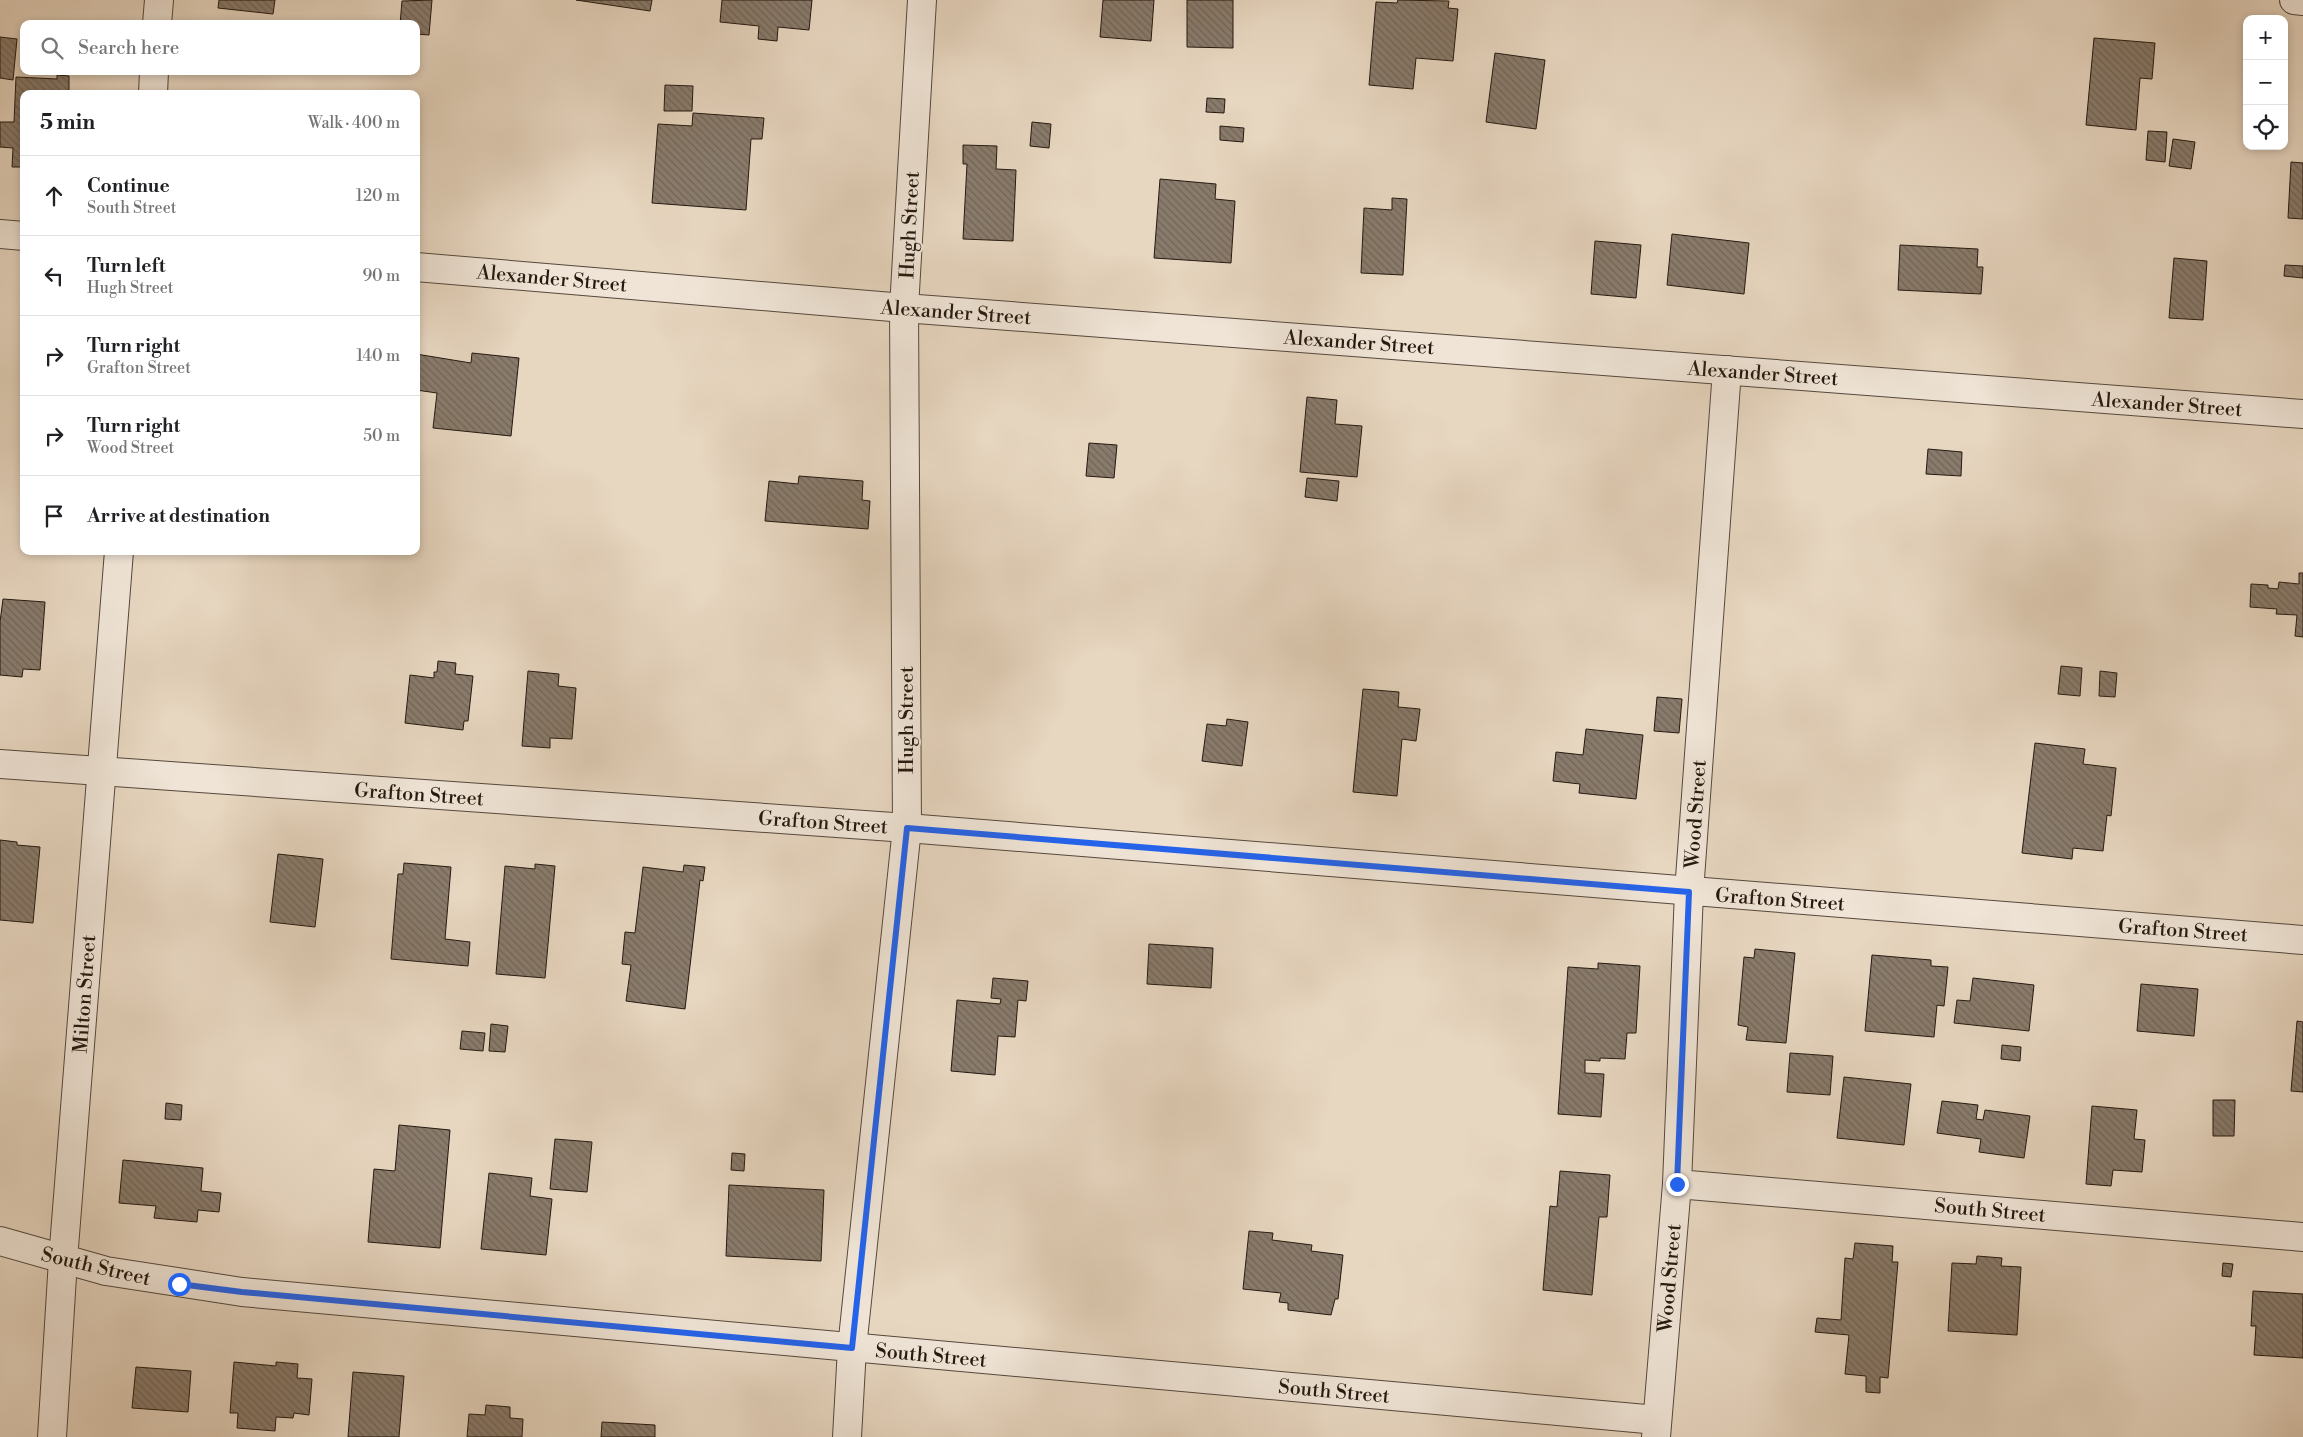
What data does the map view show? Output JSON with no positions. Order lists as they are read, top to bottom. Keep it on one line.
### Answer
{"streets":{"street":["Hugh Street","Alexander Street","Grafton Street","Wood Street","Milton Street","South Street"]},"crossings":[["Hugh Street","Alexander Street"],["Hugh Street","Grafton Street"],["Hugh Street","South Street"],["Alexander Street","Wood Street"],["Grafton Street","Wood Street"],["Grafton Street","Milton Street"],["Wood Street","South Street"],["Milton Street","South Street"]],"page":{"map_buttons":["+","−"],"search":"Search here","heading":["5 min","Walk · 400 m"],"list":[["Continue","South Street","120 m"],["Turn left","Hugh Street","90 m"],["Turn right","Grafton Street","140 m"],["Turn right","Wood Street","50 m"],"Arrive at destination"]}}
